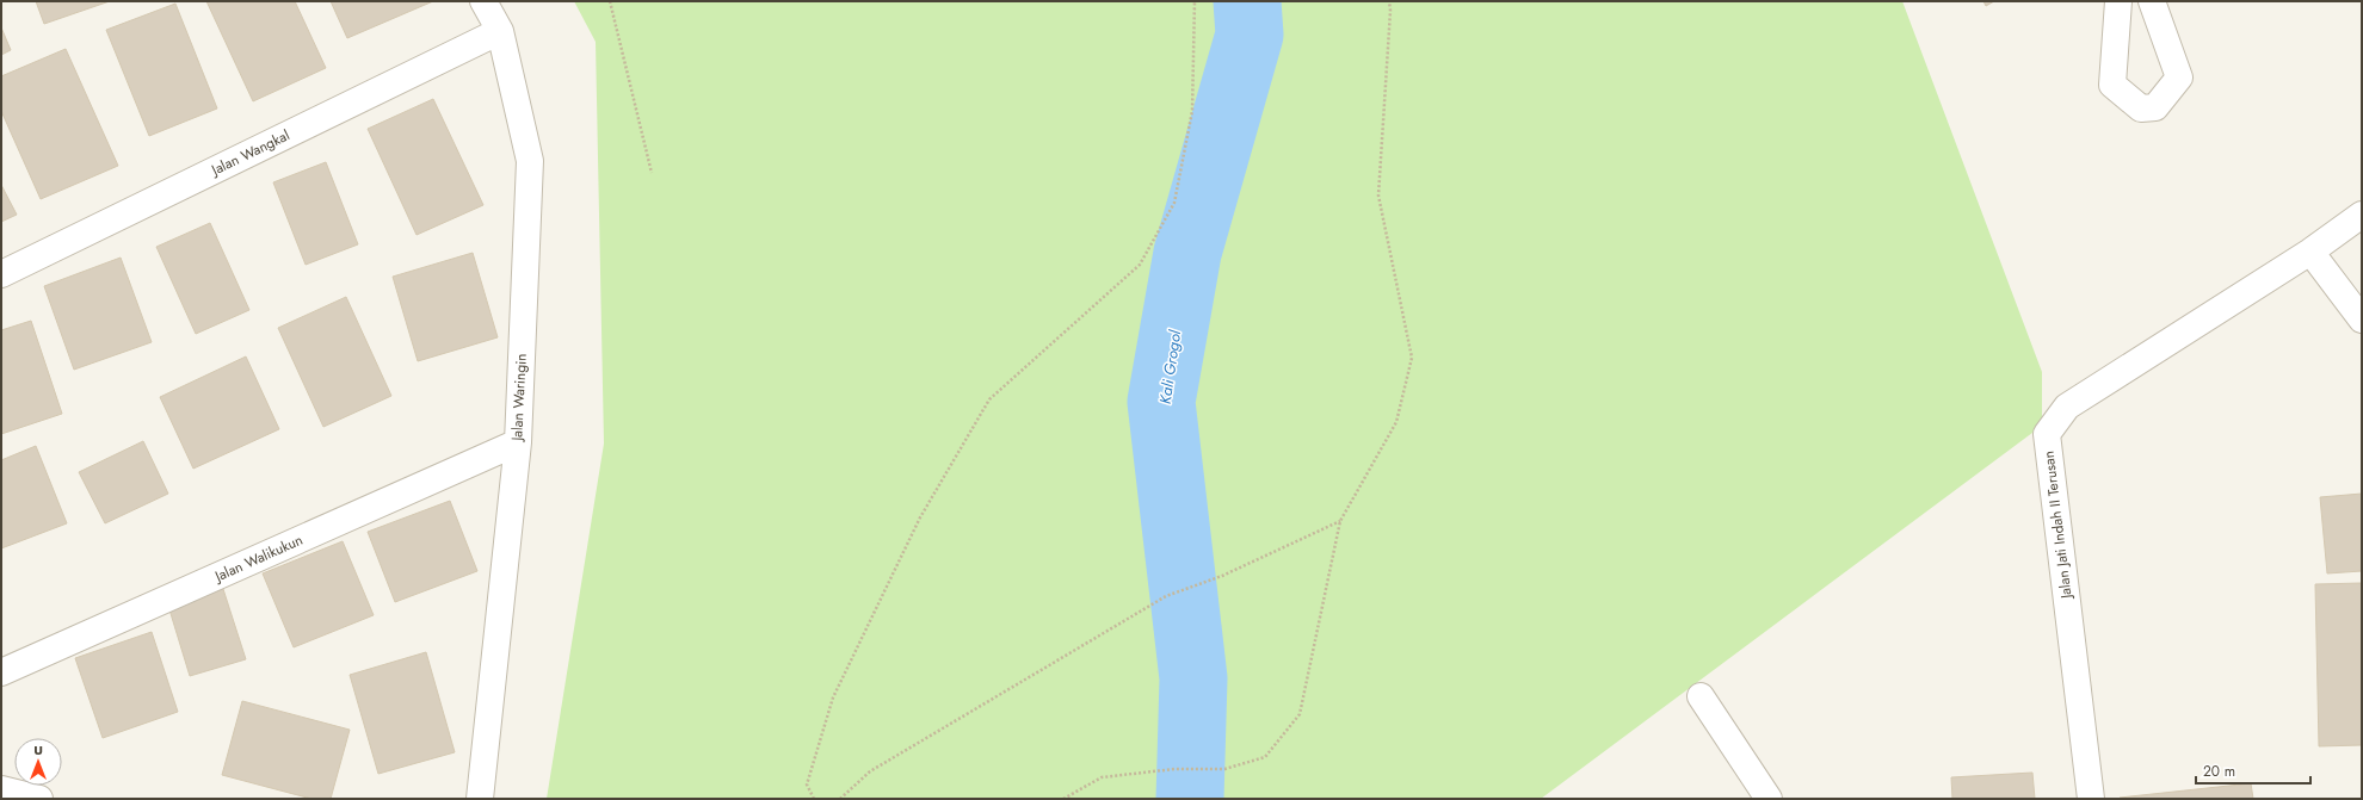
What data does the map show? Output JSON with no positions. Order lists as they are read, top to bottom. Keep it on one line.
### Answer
{"streets":{"street":["Jalan Wangkal","Jalan Waringin","Jalan Jati Indah II Terusan","Jalan Walikukun"]},"crossings":[["Jalan Wangkal","Jalan Waringin"],["Jalan Waringin","Jalan Walikukun"]],"water":["Kali Grogol"],"scale_bar":"20 m","north":"top"}
